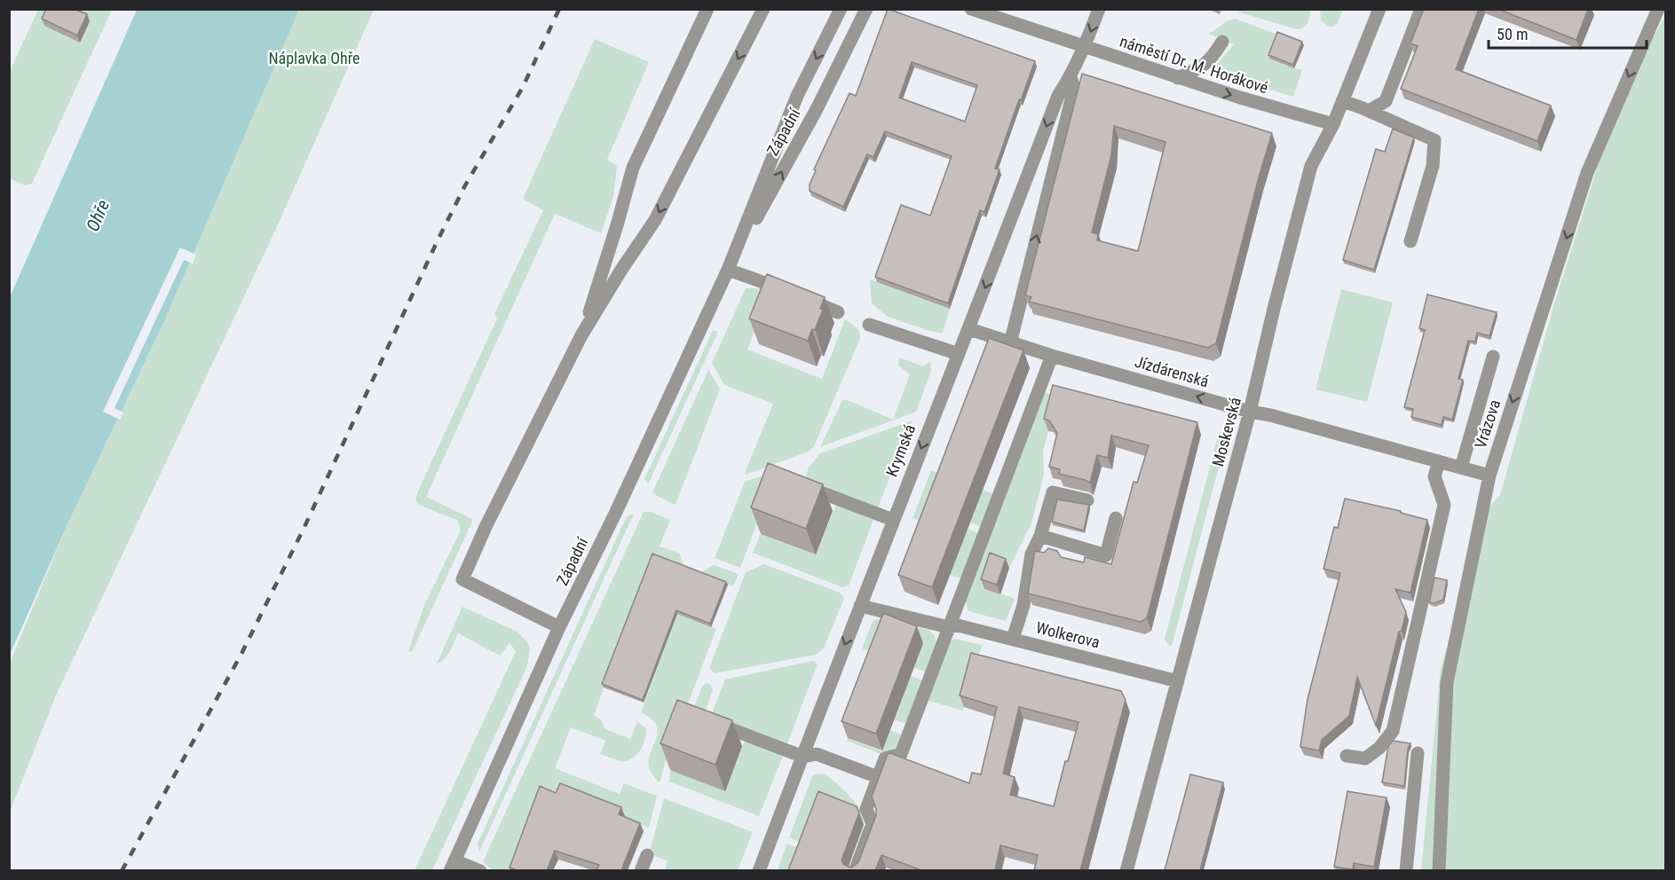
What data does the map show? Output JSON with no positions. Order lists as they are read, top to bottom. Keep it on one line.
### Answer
{"streets":{"street":["náměstí Dr. M. Horákové","Západní","Jízdárenská","Vrázova","Moskevská","Krymská","Wolkerova"]},"crossings":[["náměstí Dr. M. Horákové","Moskevská"],["náměstí Dr. M. Horákové","Krymská"],["Jízdárenská","Vrázova"],["Jízdárenská","Moskevská"],["Jízdárenská","Krymská"],["Moskevská","Wolkerova"],["Krymská","Wolkerova"]],"one_way":["náměstí Dr. M. Horákové","Jízdárenská","Vrázova"],"water":["Ohře"],"parks":["Náplavka Ohře"],"scale_bar":"50 m"}
